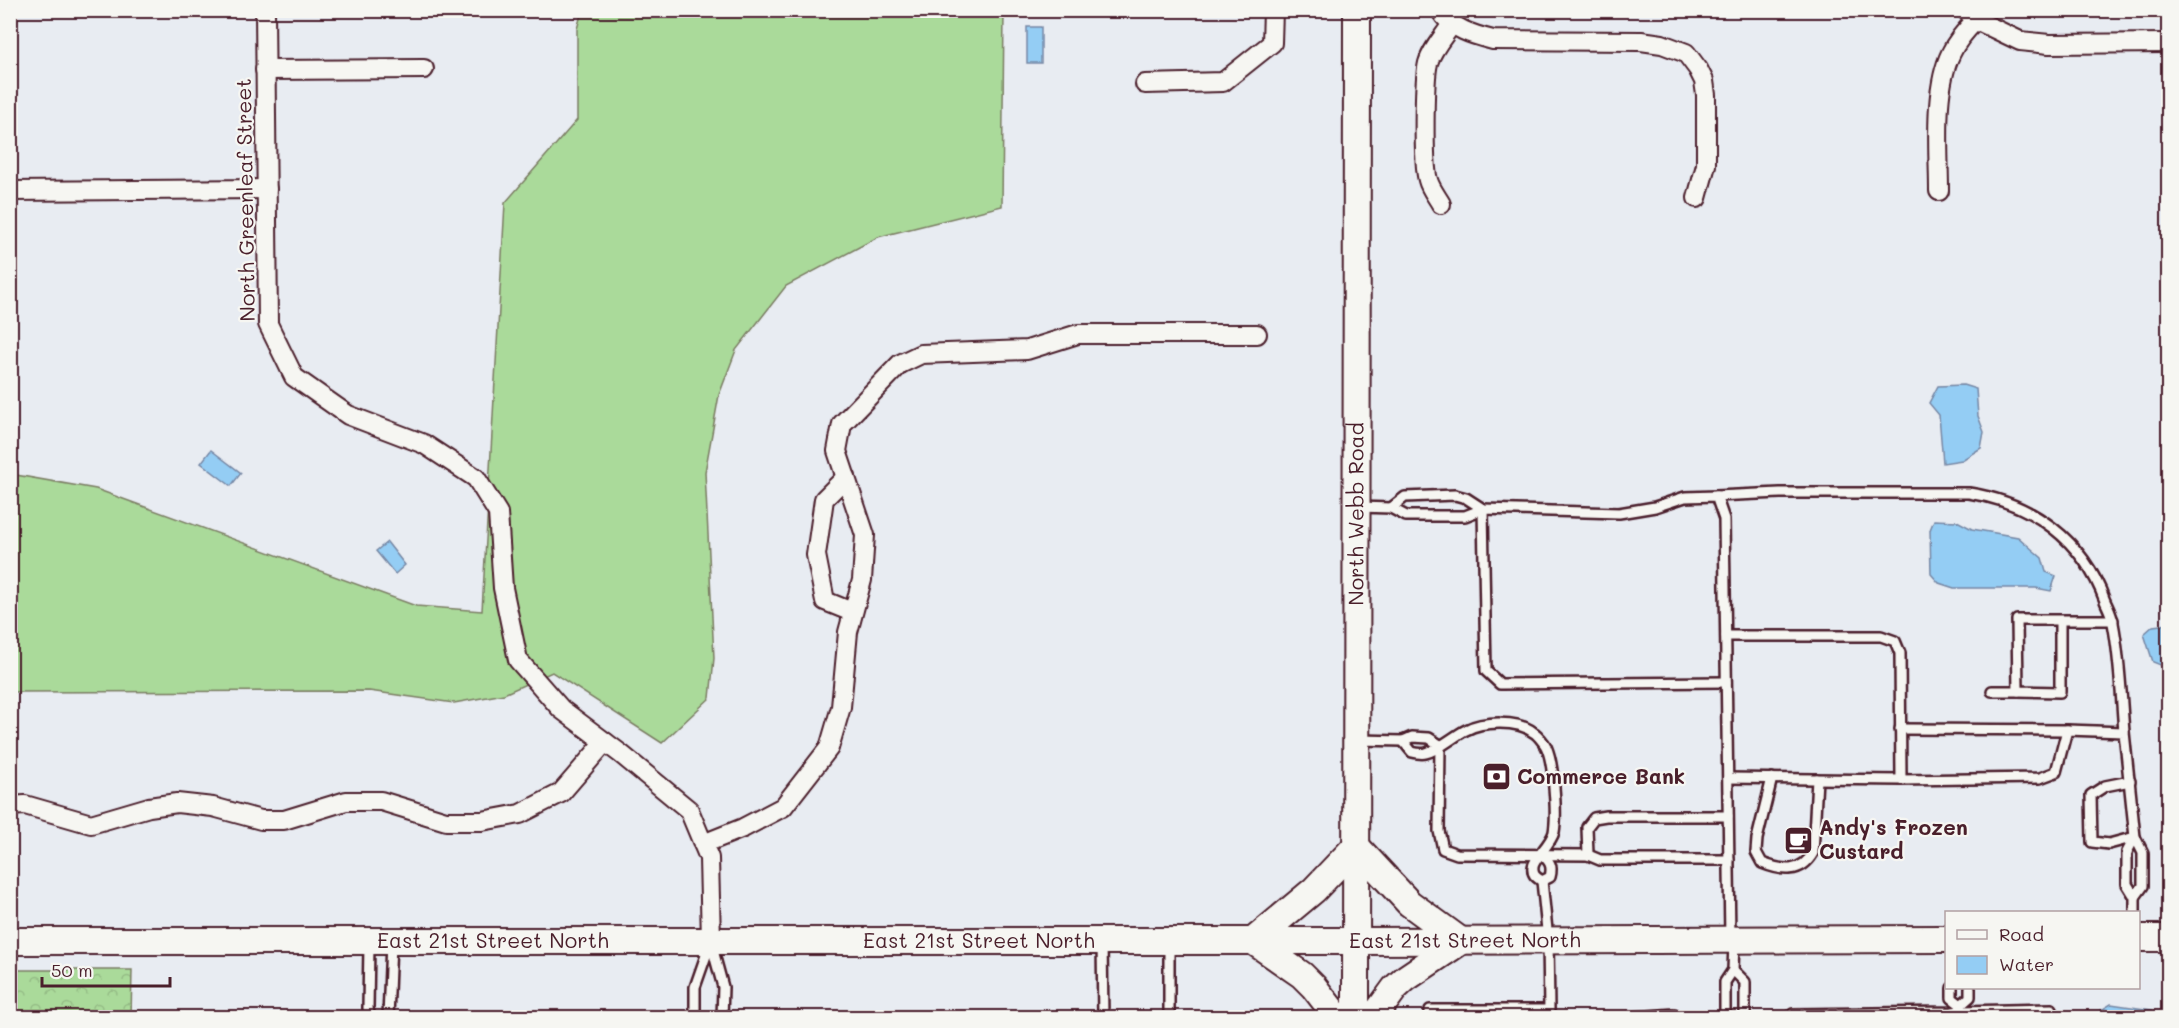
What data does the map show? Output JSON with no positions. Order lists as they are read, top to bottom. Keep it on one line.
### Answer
{"streets":{"main road":["North Webb Road","East 21st Street North"],"street":["North Greenleaf Street"]},"crossings":[["North Greenleaf Street","East 21st Street North"],["North Webb Road","East 21st Street North"]],"places":{"bank":["Commerce Bank"],"cafe":["Andy's Frozen Custard"]},"legend":["Road","Water"],"scale_bar":"50 m"}
